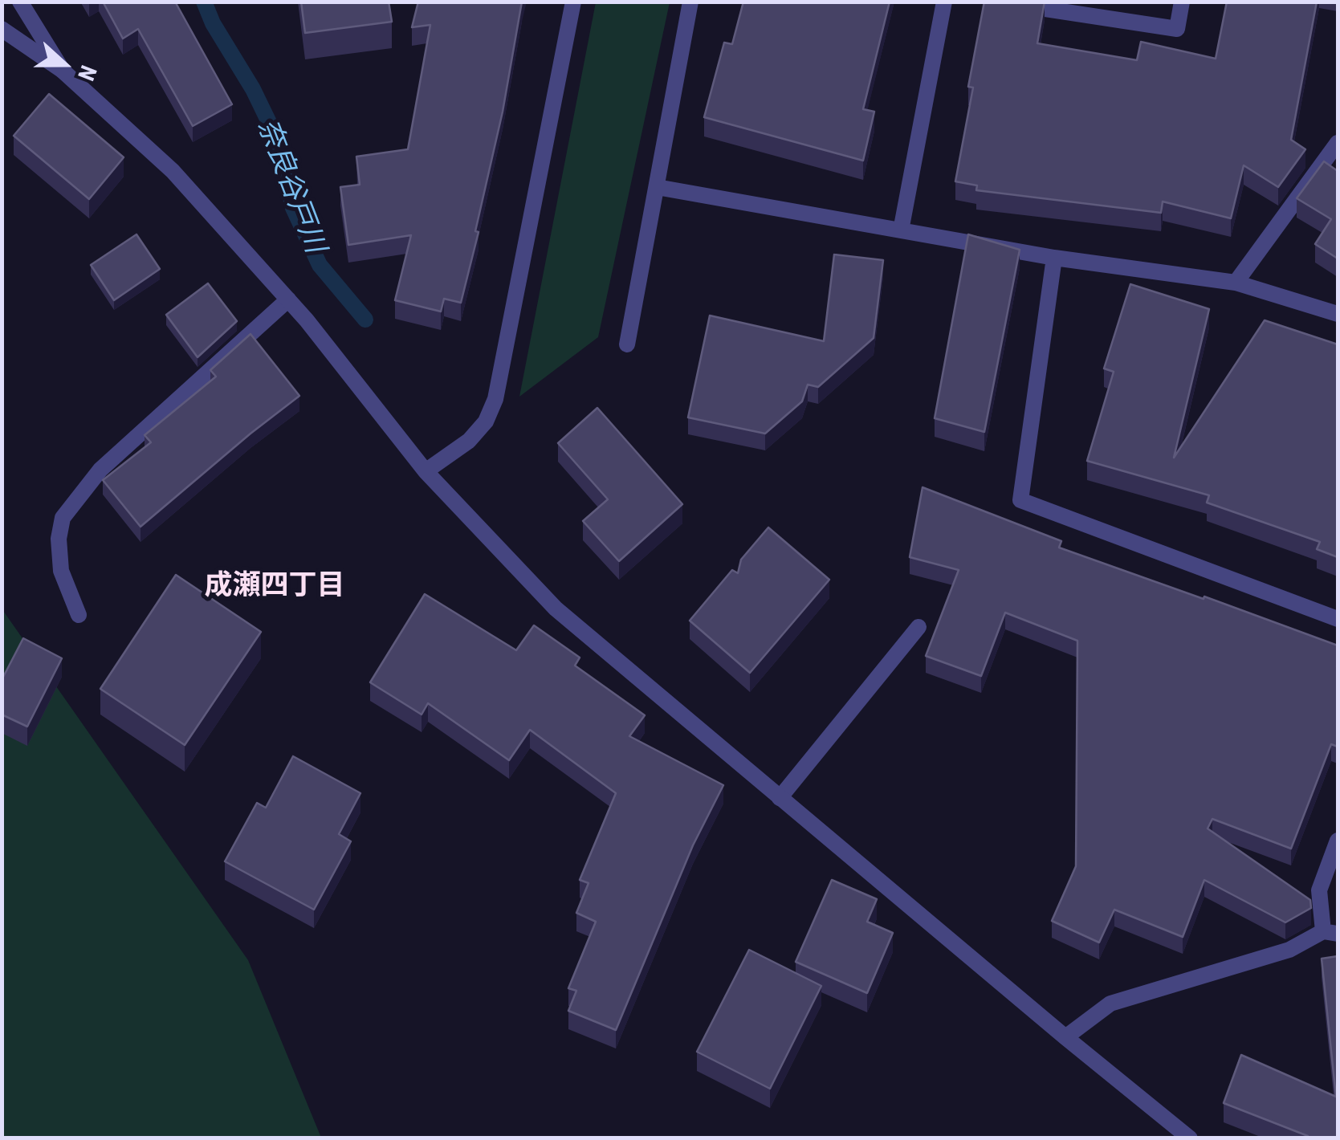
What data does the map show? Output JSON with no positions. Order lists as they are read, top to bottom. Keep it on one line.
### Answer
{"districts":["成瀬四丁目"],"water":["奈良谷戸川"],"north":"right"}
